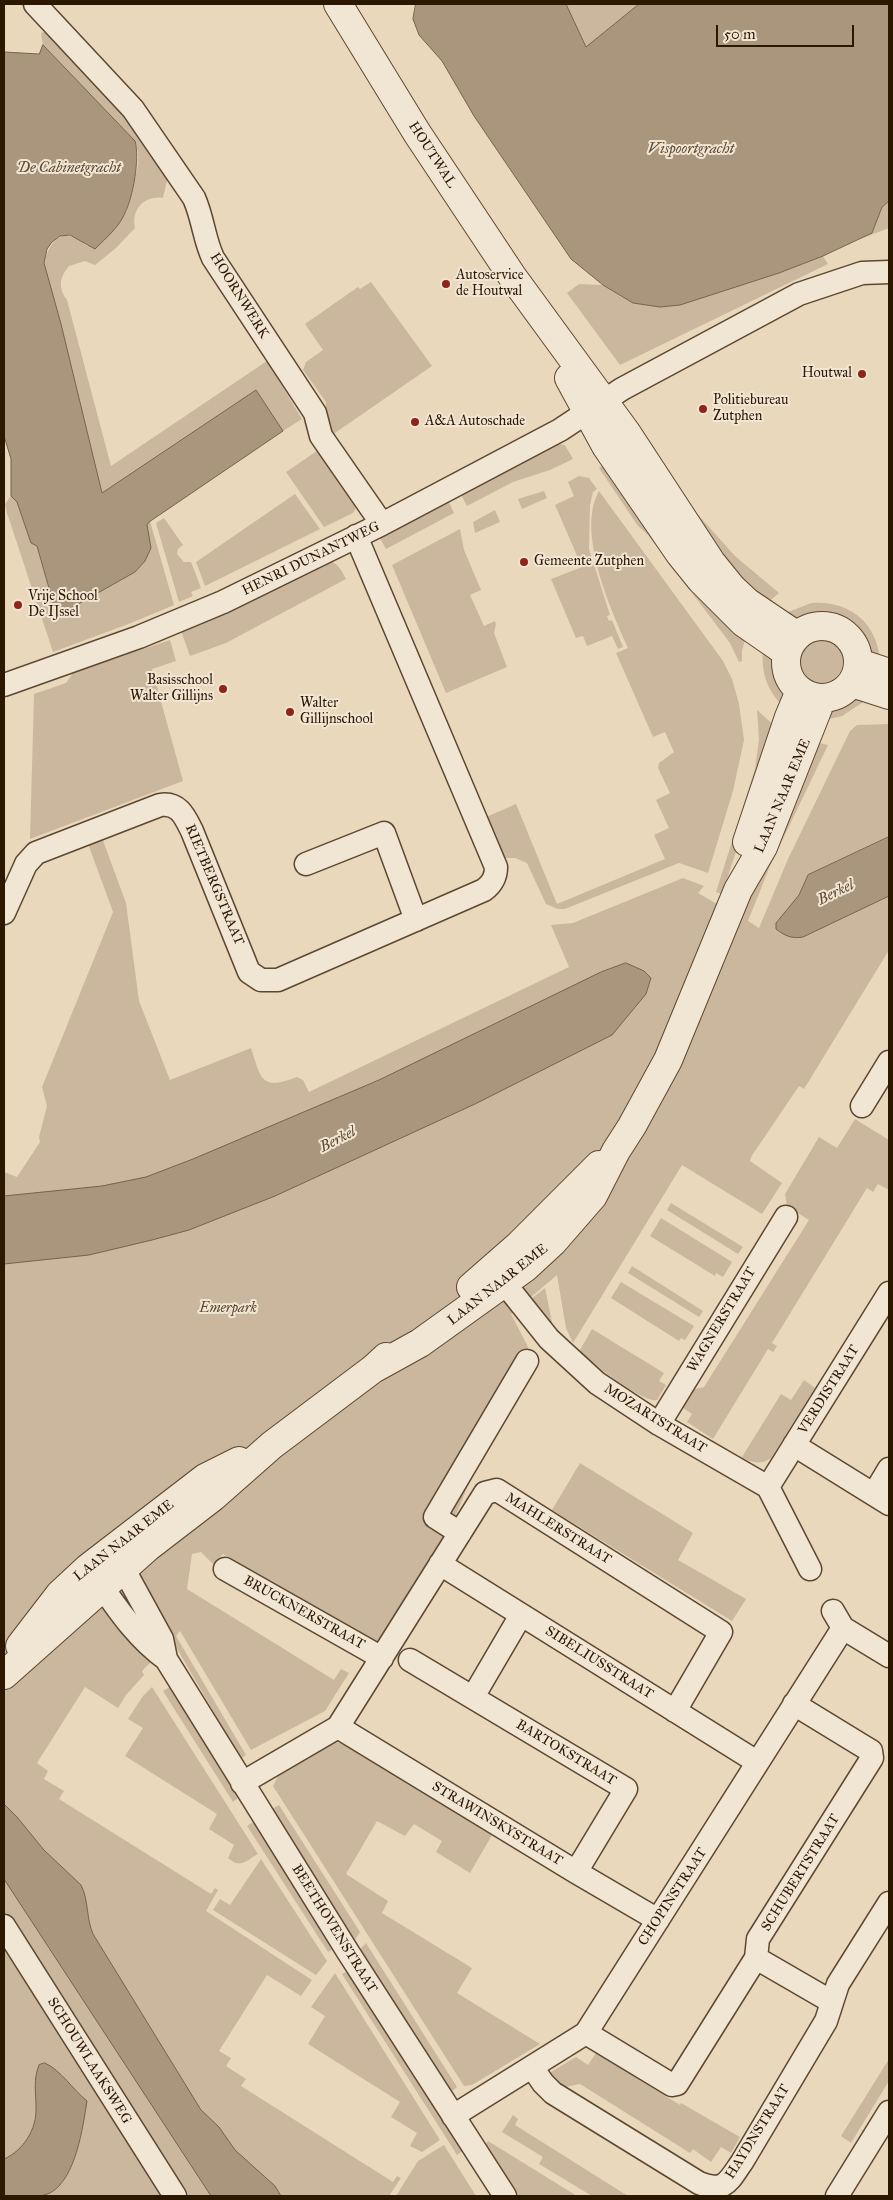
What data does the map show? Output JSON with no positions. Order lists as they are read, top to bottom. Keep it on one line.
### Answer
{"streets":{"street":["HOUTWAL","HOORNWERK","HENRI DUNANTWEG","LAAN NAAR EME","RIETBERGSTRAAT","WAGNERSTRAAT","VERDISTRAAT","MOZARTSTRAAT","MAHLERSTRAAT","BRUCKNERSTRAAT","SIBELIUSSTRAAT","BARTOKSTRAAT","STRAWINSKYSTRAAT","SCHUBERTSTRAAT","CHOPINSTRAAT","BEETHOVENSTRAAT","SCHOUWLAAKSWEG","HAYDNSTRAAT"]},"crossings":[["HOUTWAL","HENRI DUNANTWEG"],["HOUTWAL","LAAN NAAR EME"],["HOORNWERK","HENRI DUNANTWEG"],["HENRI DUNANTWEG","RIETBERGSTRAAT"],["LAAN NAAR EME","MOZARTSTRAAT"],["LAAN NAAR EME","BEETHOVENSTRAAT"],["WAGNERSTRAAT","MOZARTSTRAAT"],["VERDISTRAAT","MOZARTSTRAAT"],["MAHLERSTRAAT","SIBELIUSSTRAAT"],["SIBELIUSSTRAAT","CHOPINSTRAAT"],["BARTOKSTRAAT","STRAWINSKYSTRAAT"],["STRAWINSKYSTRAAT","CHOPINSTRAAT"],["SCHUBERTSTRAAT","CHOPINSTRAAT"],["CHOPINSTRAAT","BEETHOVENSTRAAT"],["CHOPINSTRAAT","HAYDNSTRAAT"]],"water":["Vispoortgracht","De Cabinetgracht","Berkel"],"parks":["Emerpark"],"places":["Autoservice de Houtwal","Houtwal","Politiebureau Zutphen","A&A Autoschade","Gemeente Zutphen","Vrije School De IJssel","Basisschool Walter Gillijns","Walter Gillijnschool"],"scale_bar":"50 m"}
